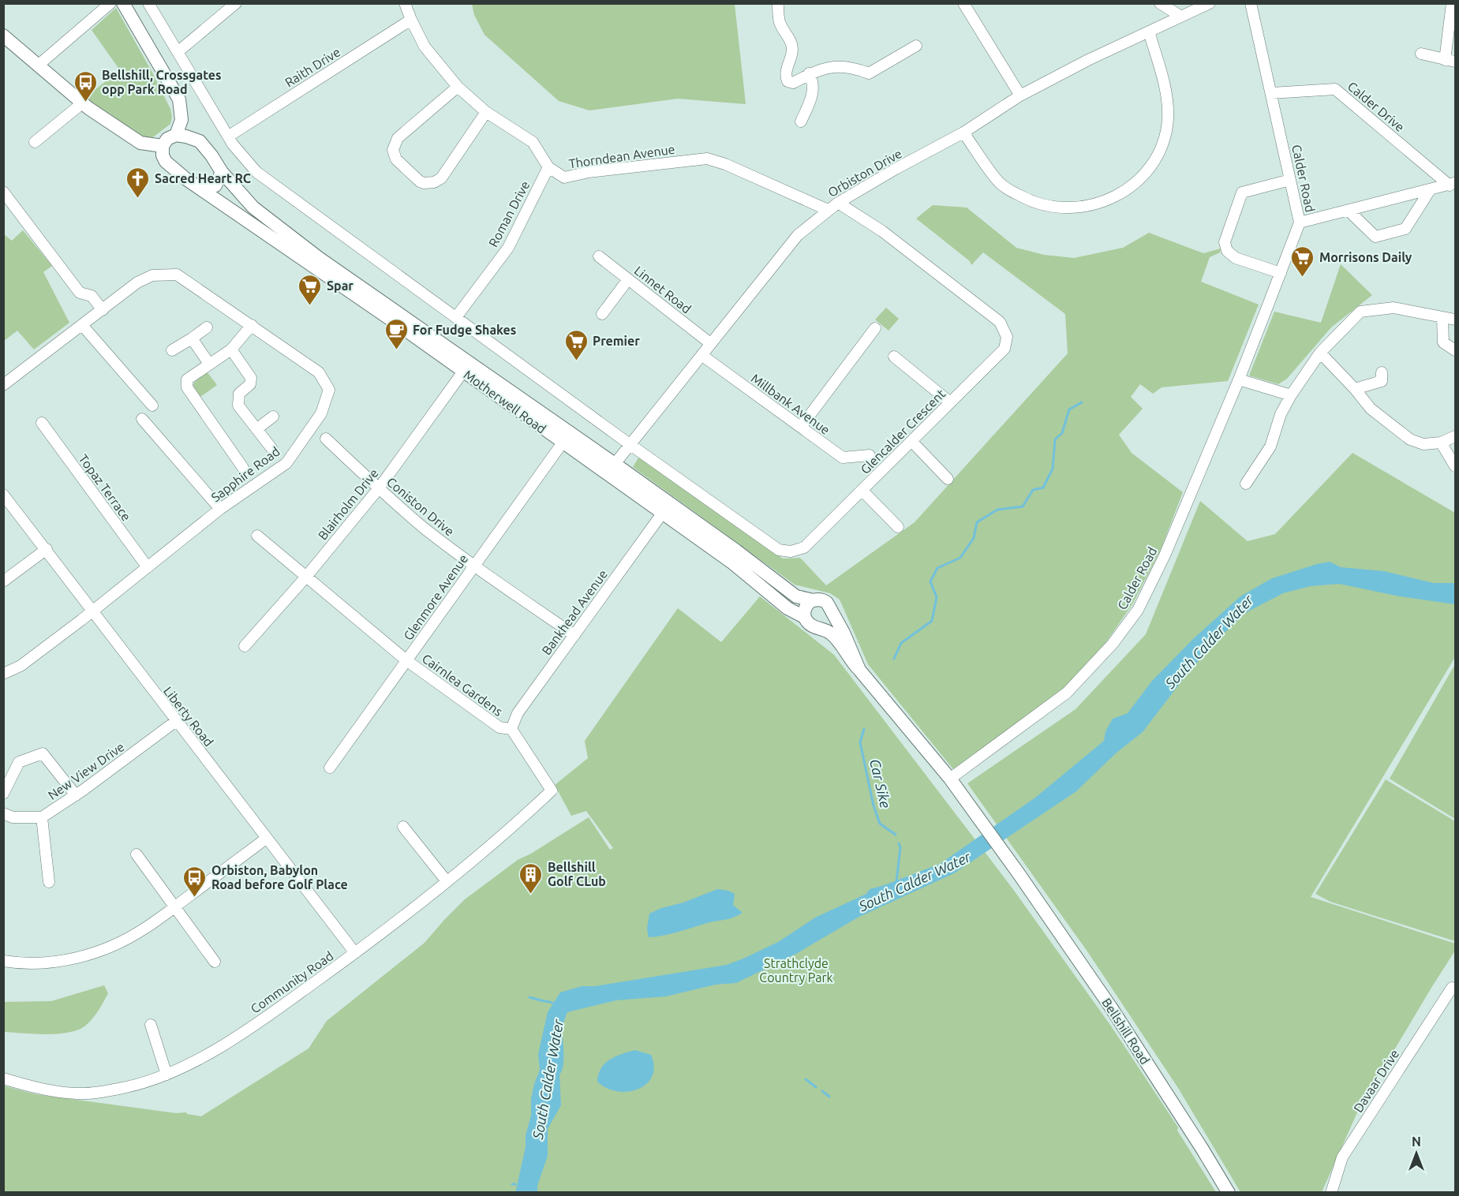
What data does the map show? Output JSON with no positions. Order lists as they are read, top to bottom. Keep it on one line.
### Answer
{"streets":{"main road":["Motherwell Road","Bellshill Road"],"street":["Raith Drive","Calder Drive","Thorndean Avenue","Orbiston Drive","Calder Road","Roman Drive","Linnet Road","Millbank Avenue","Glencalder Crescent","Sapphire Road","Topaz Terrace","Blairholm Drive","Coniston Drive","Glenmore Avenue","Bankhead Avenue","Cairnlea Gardens","Liberty Road","New View Drive","Community Road","Davaar Drive"]},"crossings":[["Calder Drive","Calder Road"],["Thorndean Avenue","Orbiston Drive"],["Thorndean Avenue","Roman Drive"],["Orbiston Drive","Linnet Road"],["Orbiston Drive","Motherwell Road"],["Orbiston Drive","Millbank Avenue"],["Orbiston Drive","Glencalder Crescent"],["Calder Road","Bellshill Road"],["Motherwell Road","Blairholm Drive"],["Motherwell Road","Glenmore Avenue"],["Motherwell Road","Bankhead Avenue"],["Motherwell Road","Bellshill Road"],["Sapphire Road","Topaz Terrace"],["Sapphire Road","Liberty Road"],["Blairholm Drive","Coniston Drive"],["Blairholm Drive","Cairnlea Gardens"],["Coniston Drive","Glenmore Avenue"],["Coniston Drive","Bankhead Avenue"],["Glenmore Avenue","Cairnlea Gardens"],["Bankhead Avenue","Cairnlea Gardens"],["Cairnlea Gardens","Community Road"],["Liberty Road","New View Drive"],["Liberty Road","Community Road"]],"water":["South Calder Water","Car Sike"],"parks":["Strathclyde Country Park"],"places":{"bus stop":["Bellshill, Crossgates opp Park Road","Orbiston, Babylon Road before Golf Place"],"church":["Sacred Heart RC"],"supermarket":["Morrisons Daily","Spar","Premier"],"cafe":["For Fudge Shakes"],"building":["Bellshill Golf CLub"]},"north":"top"}
